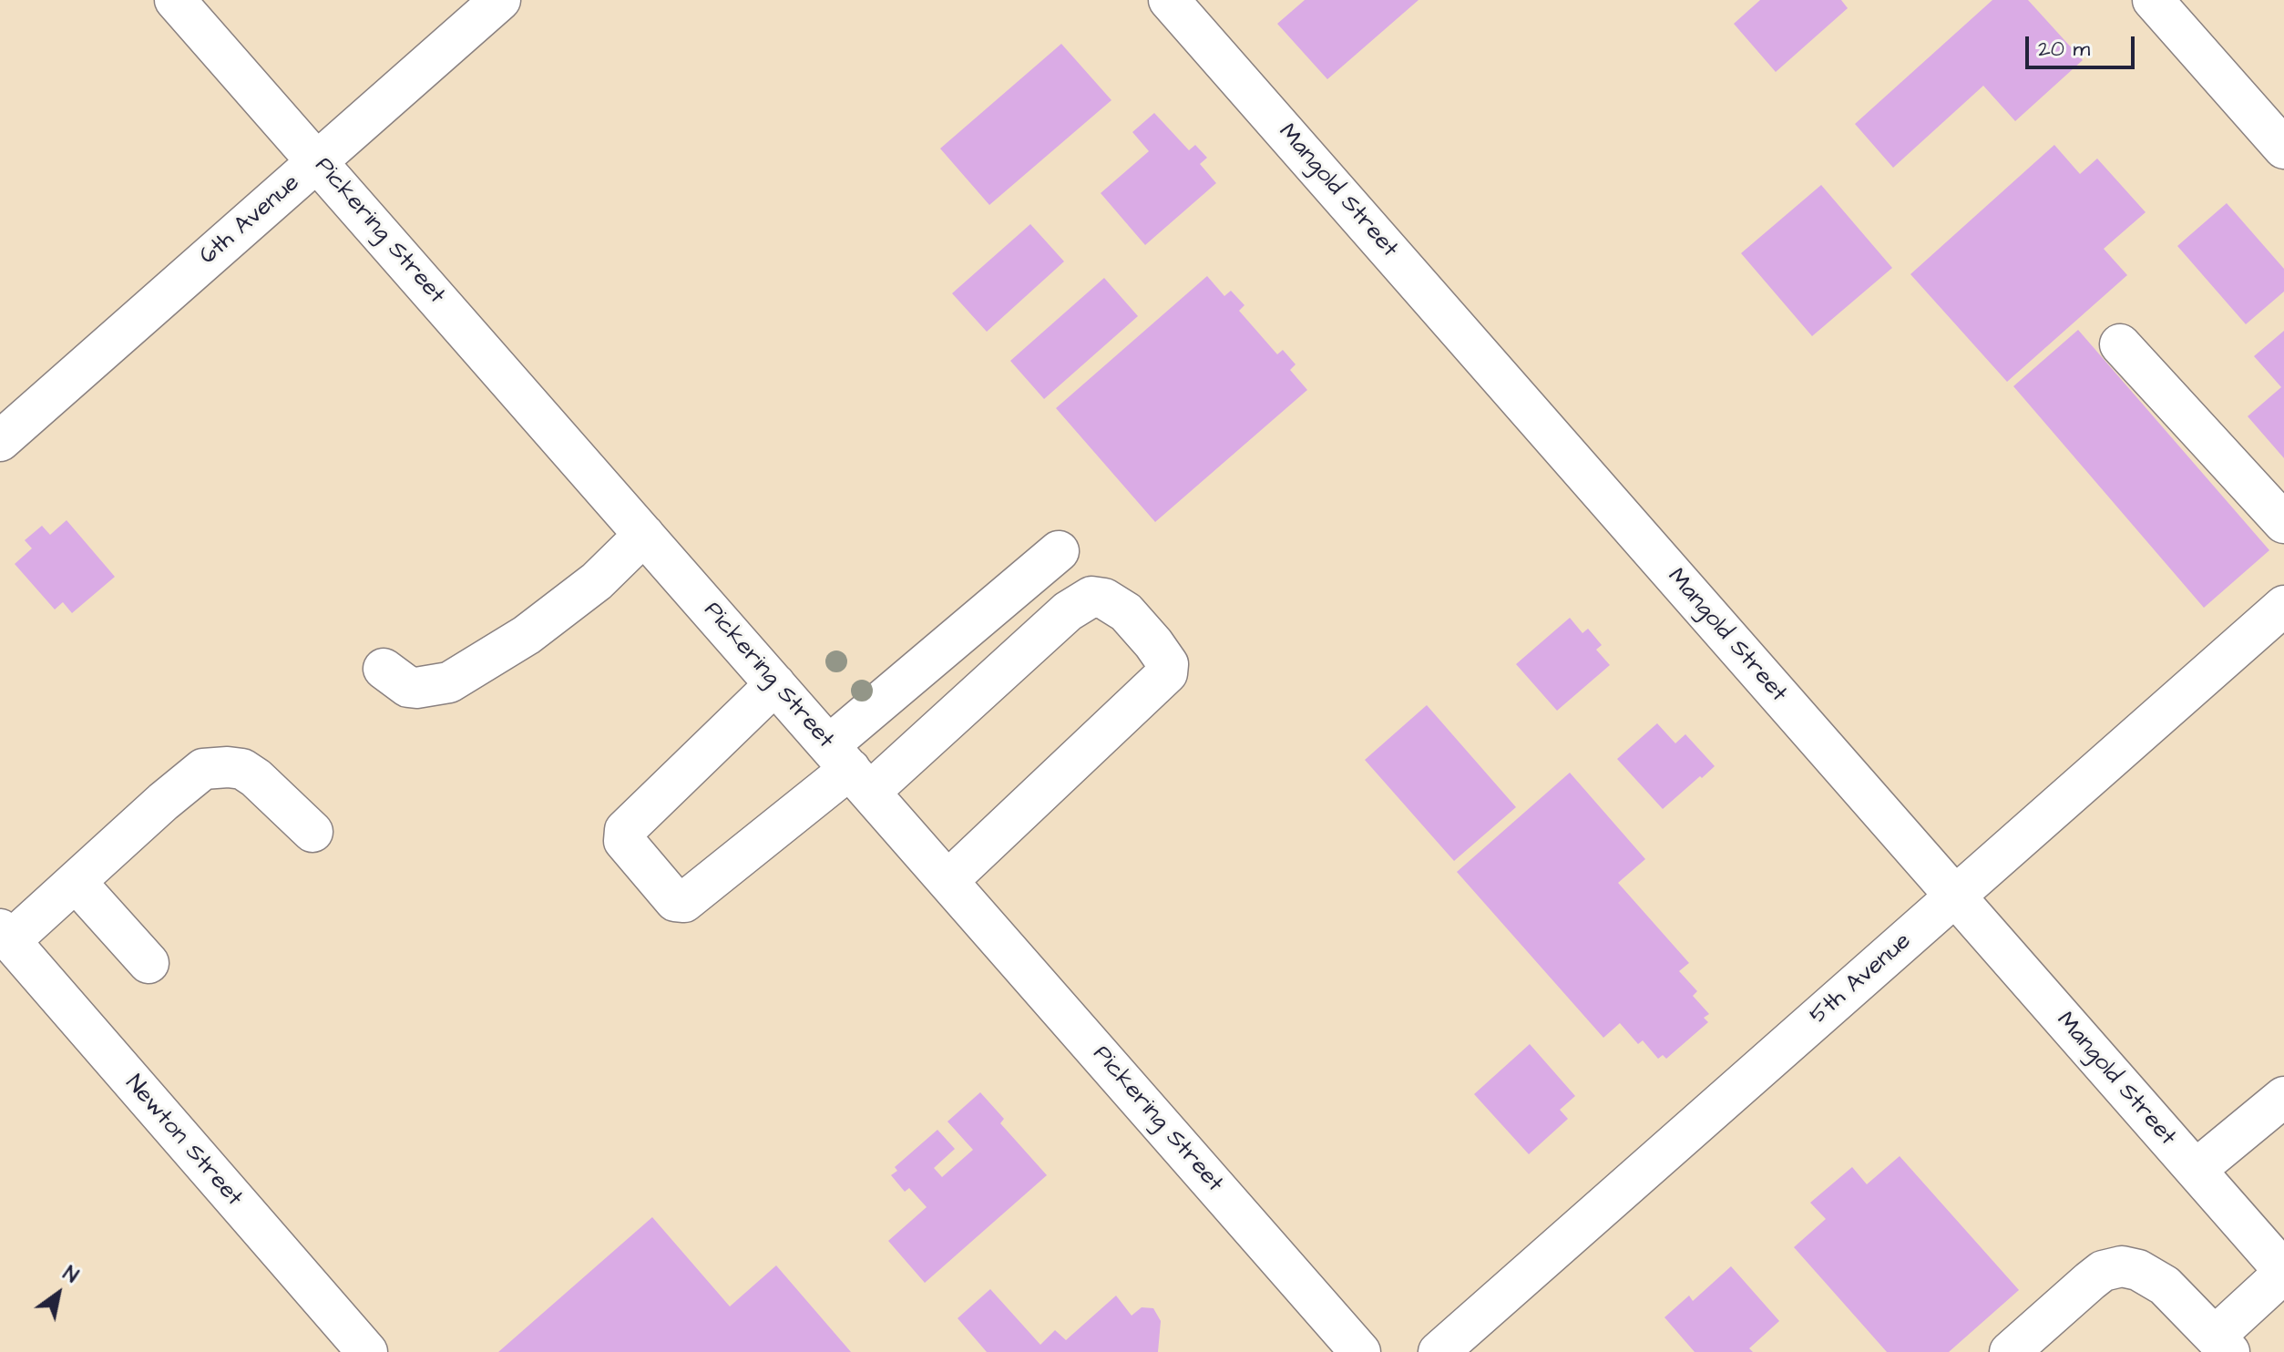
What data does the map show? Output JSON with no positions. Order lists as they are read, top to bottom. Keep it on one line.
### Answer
{"streets":{"street":["Mangold Street","6th Avenue","Pickering Street","5th Avenue","Newton Street"]},"crossings":[["Mangold Street","5th Avenue"],["6th Avenue","Pickering Street"]],"scale_bar":"20 m","north":"top right"}
